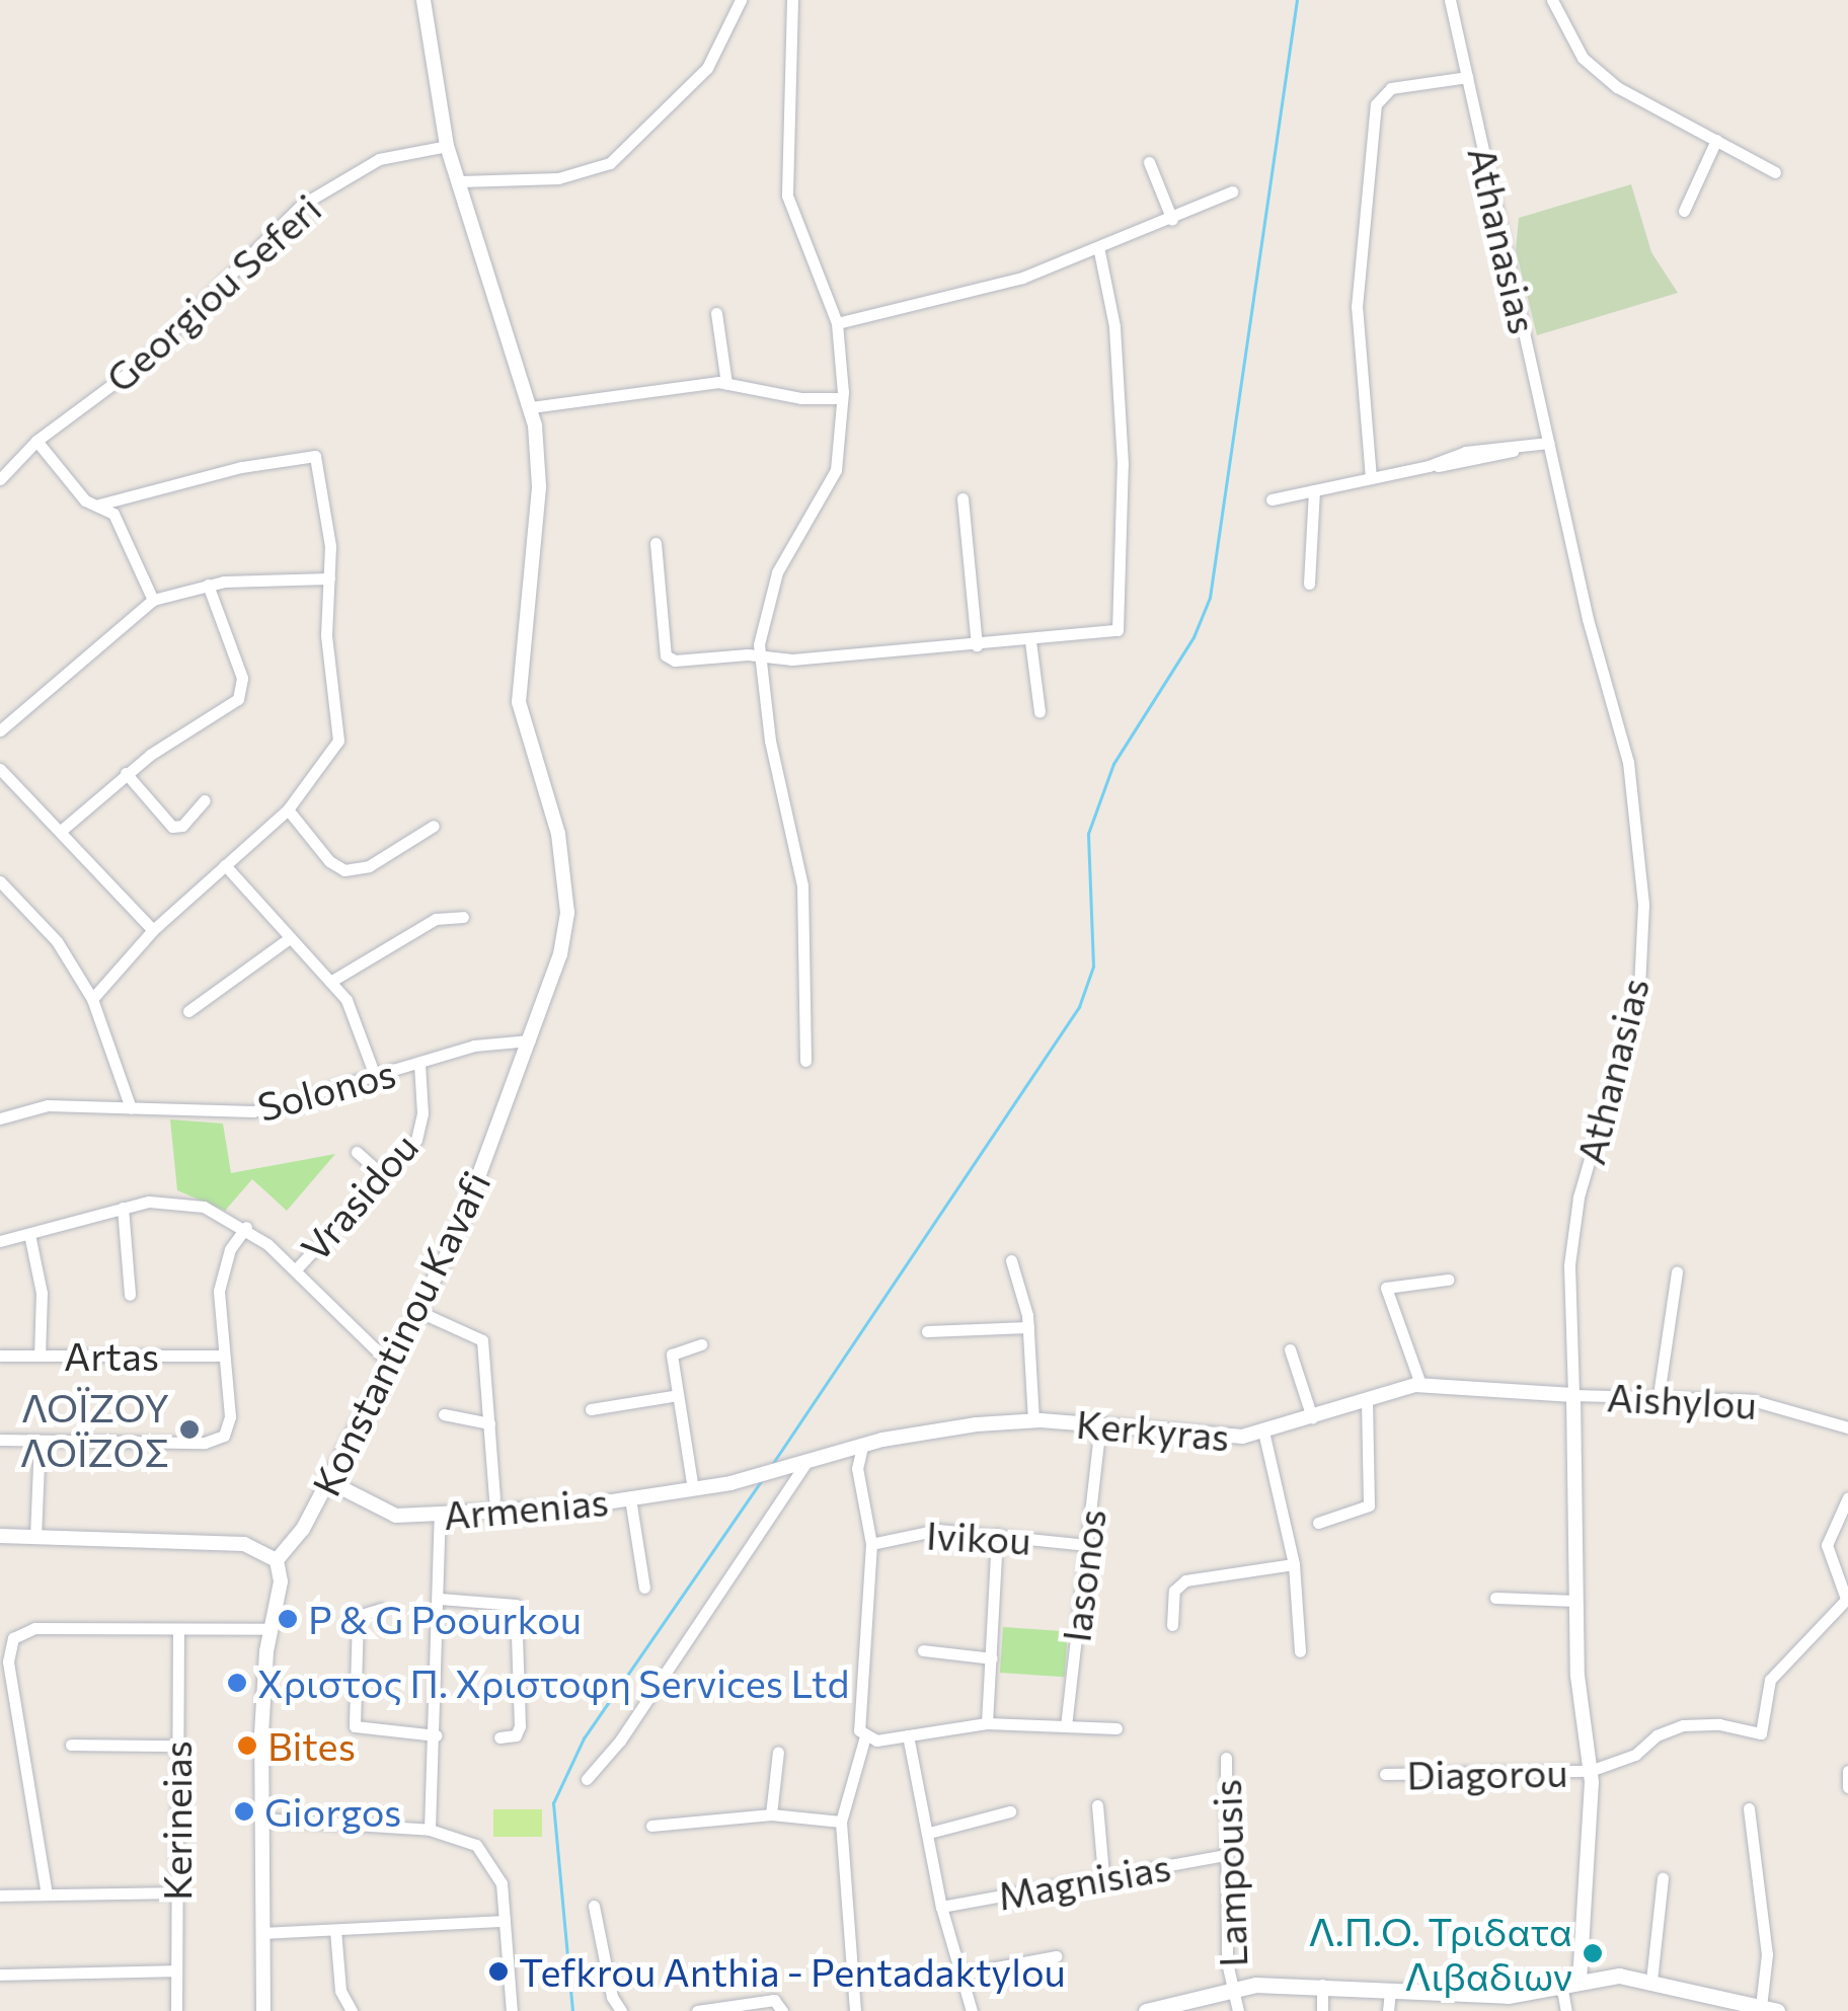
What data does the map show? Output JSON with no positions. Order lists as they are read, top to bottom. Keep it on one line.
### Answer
{"streets":{"street":["Athanasias","Georgiou Seferi","Solonos","Vrasidou","Konstantinou Kavafi","Artas","Aishylou","Kerkyras","Armenias","Ivikou","Iasonos","Diagorou","Kerineias","Lampousis","Magnisias"]},"crossings":[["Athanasias","Aishylou"],["Athanasias","Kerkyras"],["Athanasias","Diagorou"],["Georgiou Seferi","Konstantinou Kavafi"],["Solonos","Vrasidou"],["Solonos","Konstantinou Kavafi"],["Konstantinou Kavafi","Armenias"],["Aishylou","Kerkyras"],["Kerkyras","Armenias"],["Kerkyras","Iasonos"],["Ivikou","Iasonos"],["Lampousis","Magnisias"]],"places":["ΛΟΪΖΟΥ ΛΟΪΖΟΣ","P & G Poourkou","Χριστος Π. Χριστοφη Services Ltd","Bites","Giorgos","Λ.Π.Ο. Τριδατα Λιβαδιων","Tefkrou Anthia - Pentadaktylou"]}
